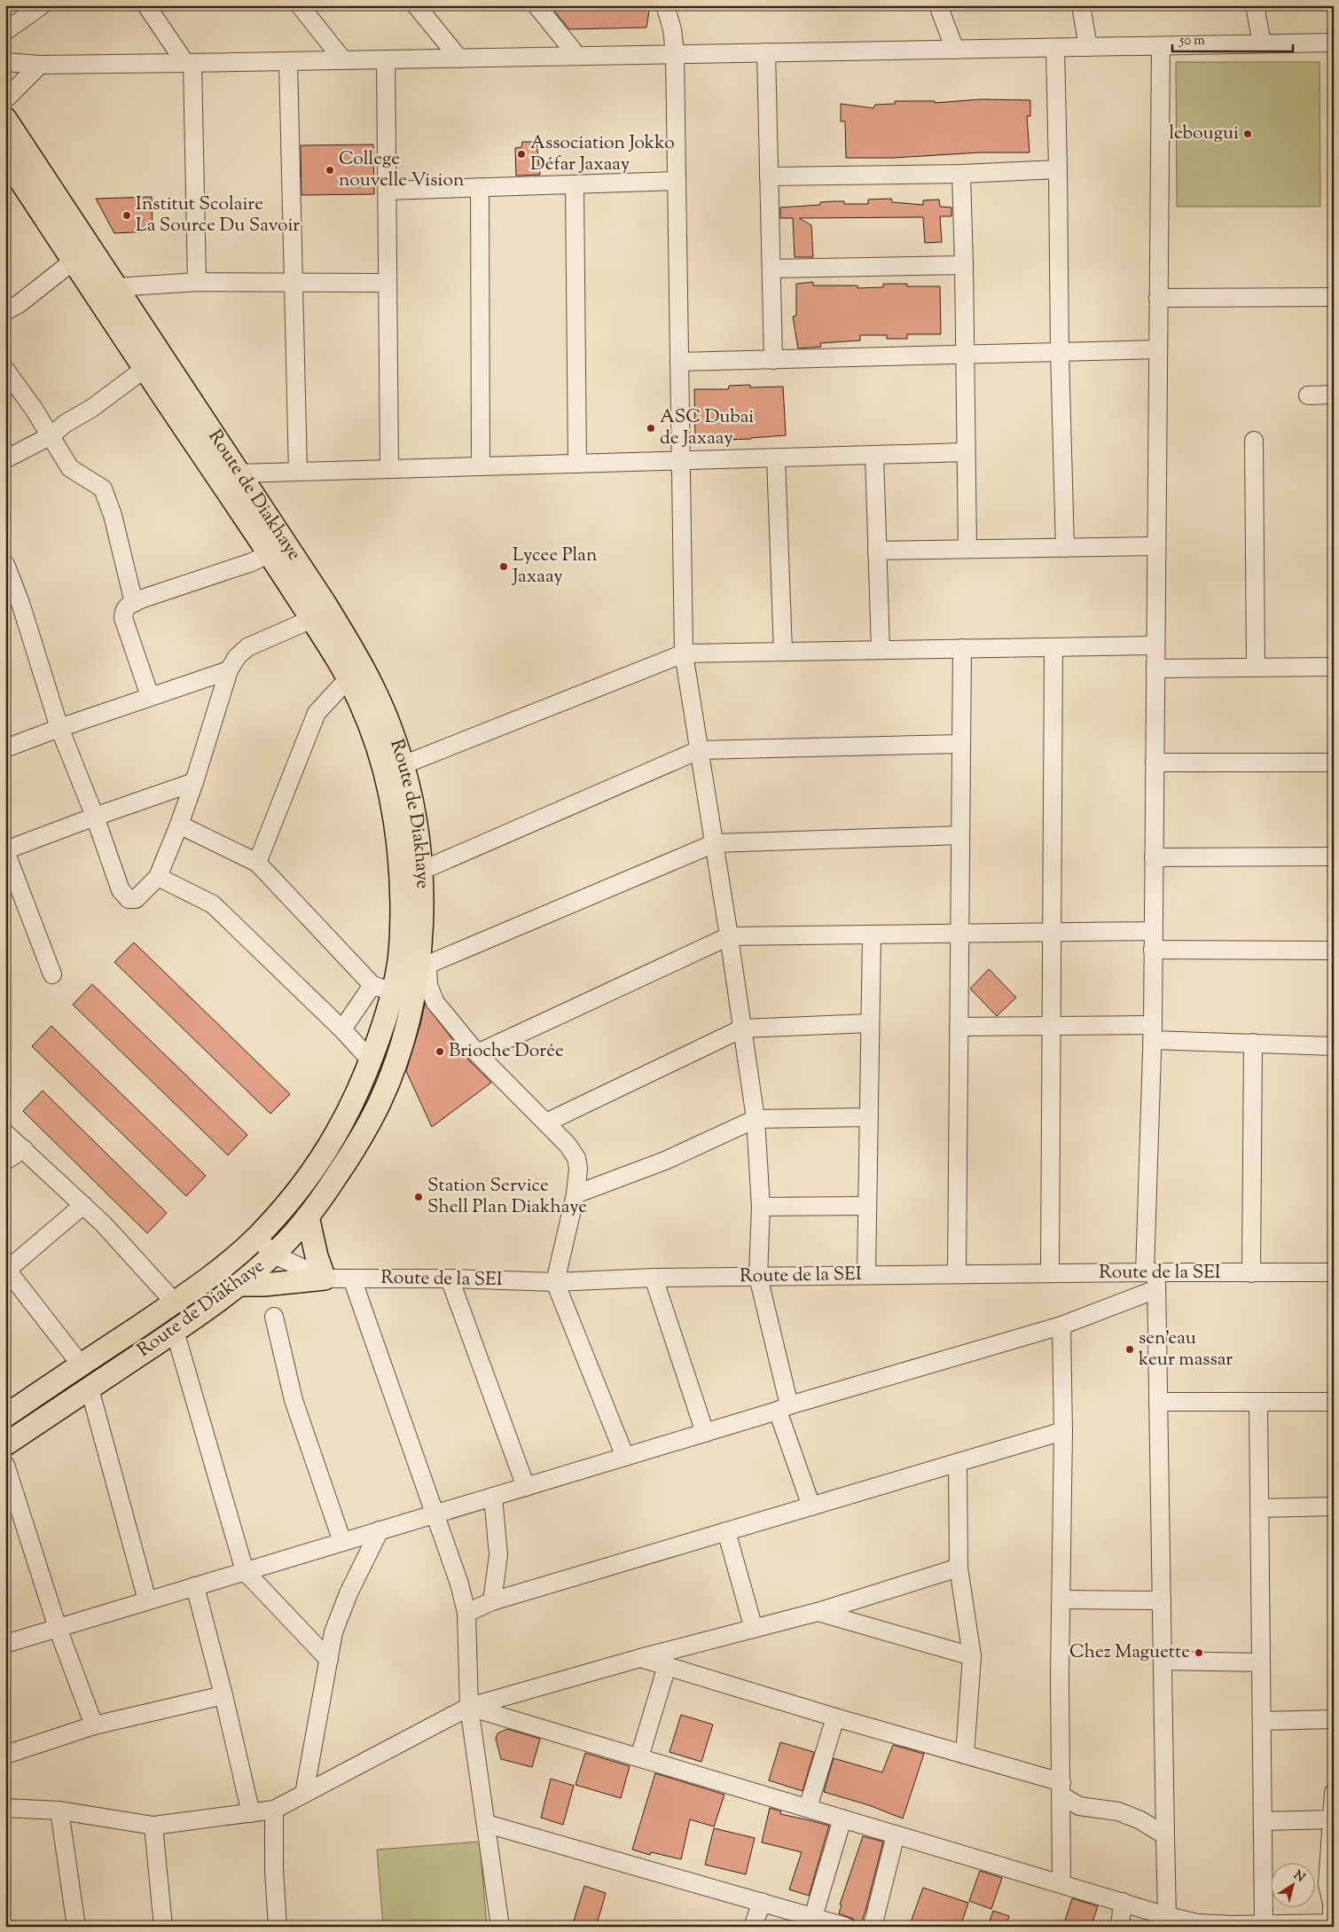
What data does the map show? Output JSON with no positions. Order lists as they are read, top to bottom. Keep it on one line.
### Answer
{"streets":{"main road":["Route de Diakhaye"],"street":["Route de la SEI"]},"crossings":[["Route de Diakhaye","Route de la SEI"]],"places":["lebougui","Association Jokko Défar Jaxaay","College nouvelle Vision","Institut Scolaire La Source Du Savoir","ASC Dubai de Jaxaay","Lycee Plan Jaxaay","Brioche Dorée","Station Service Shell Plan Diakhaye","sen'eau keur massar","Chez Maguette"],"scale_bar":"50 m","north":"top right"}
